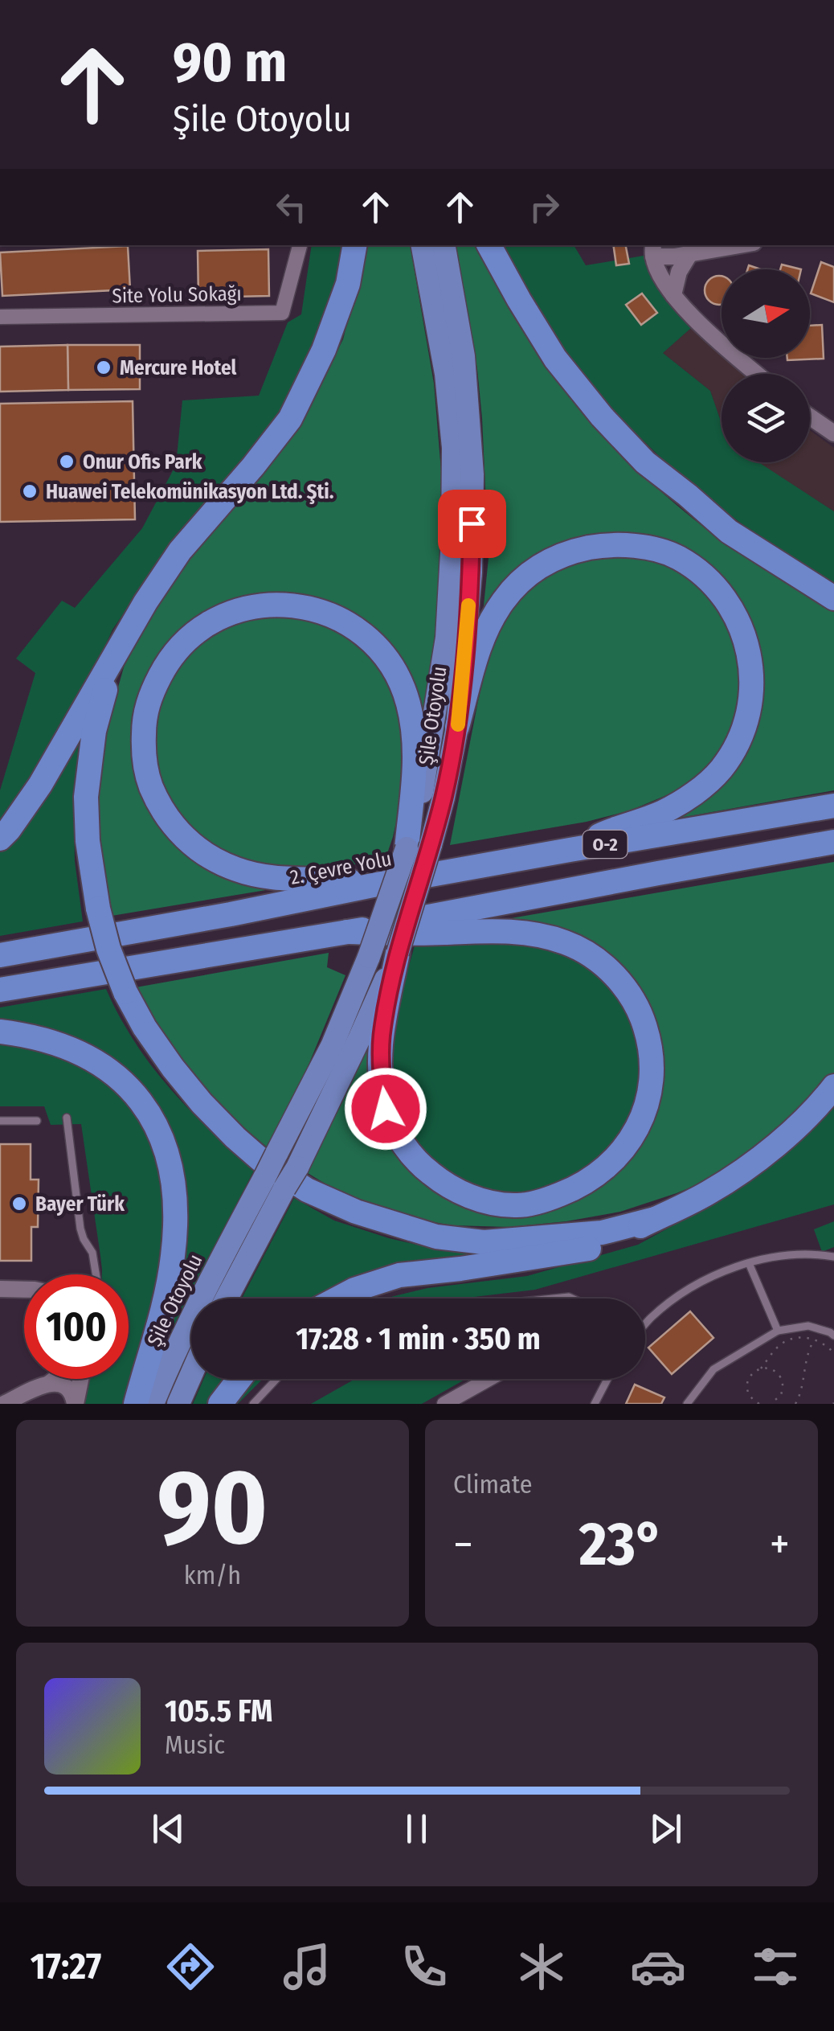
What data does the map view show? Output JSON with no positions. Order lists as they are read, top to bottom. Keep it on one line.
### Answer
{"streets":{"highway":["Şile Otoyolu","O-2","2. Çevre Yolu"],"street":["Site Yolu Sokağı"]},"places":["Mercure Hotel","Onur Ofis Park","Huawei Telekomünikasyon Ltd. Şti.","Bayer Türk"],"north":"right","page":{"turn":["90 m","Şile Otoyolu"],"limit":"100","trip":"17:28 · 1 min · 350 m","tile":[["90","km/h"],"Climate"],"heat":["−","23°","+"],"song":["105.5 FM","Music"],"tabs":"17:27"}}
